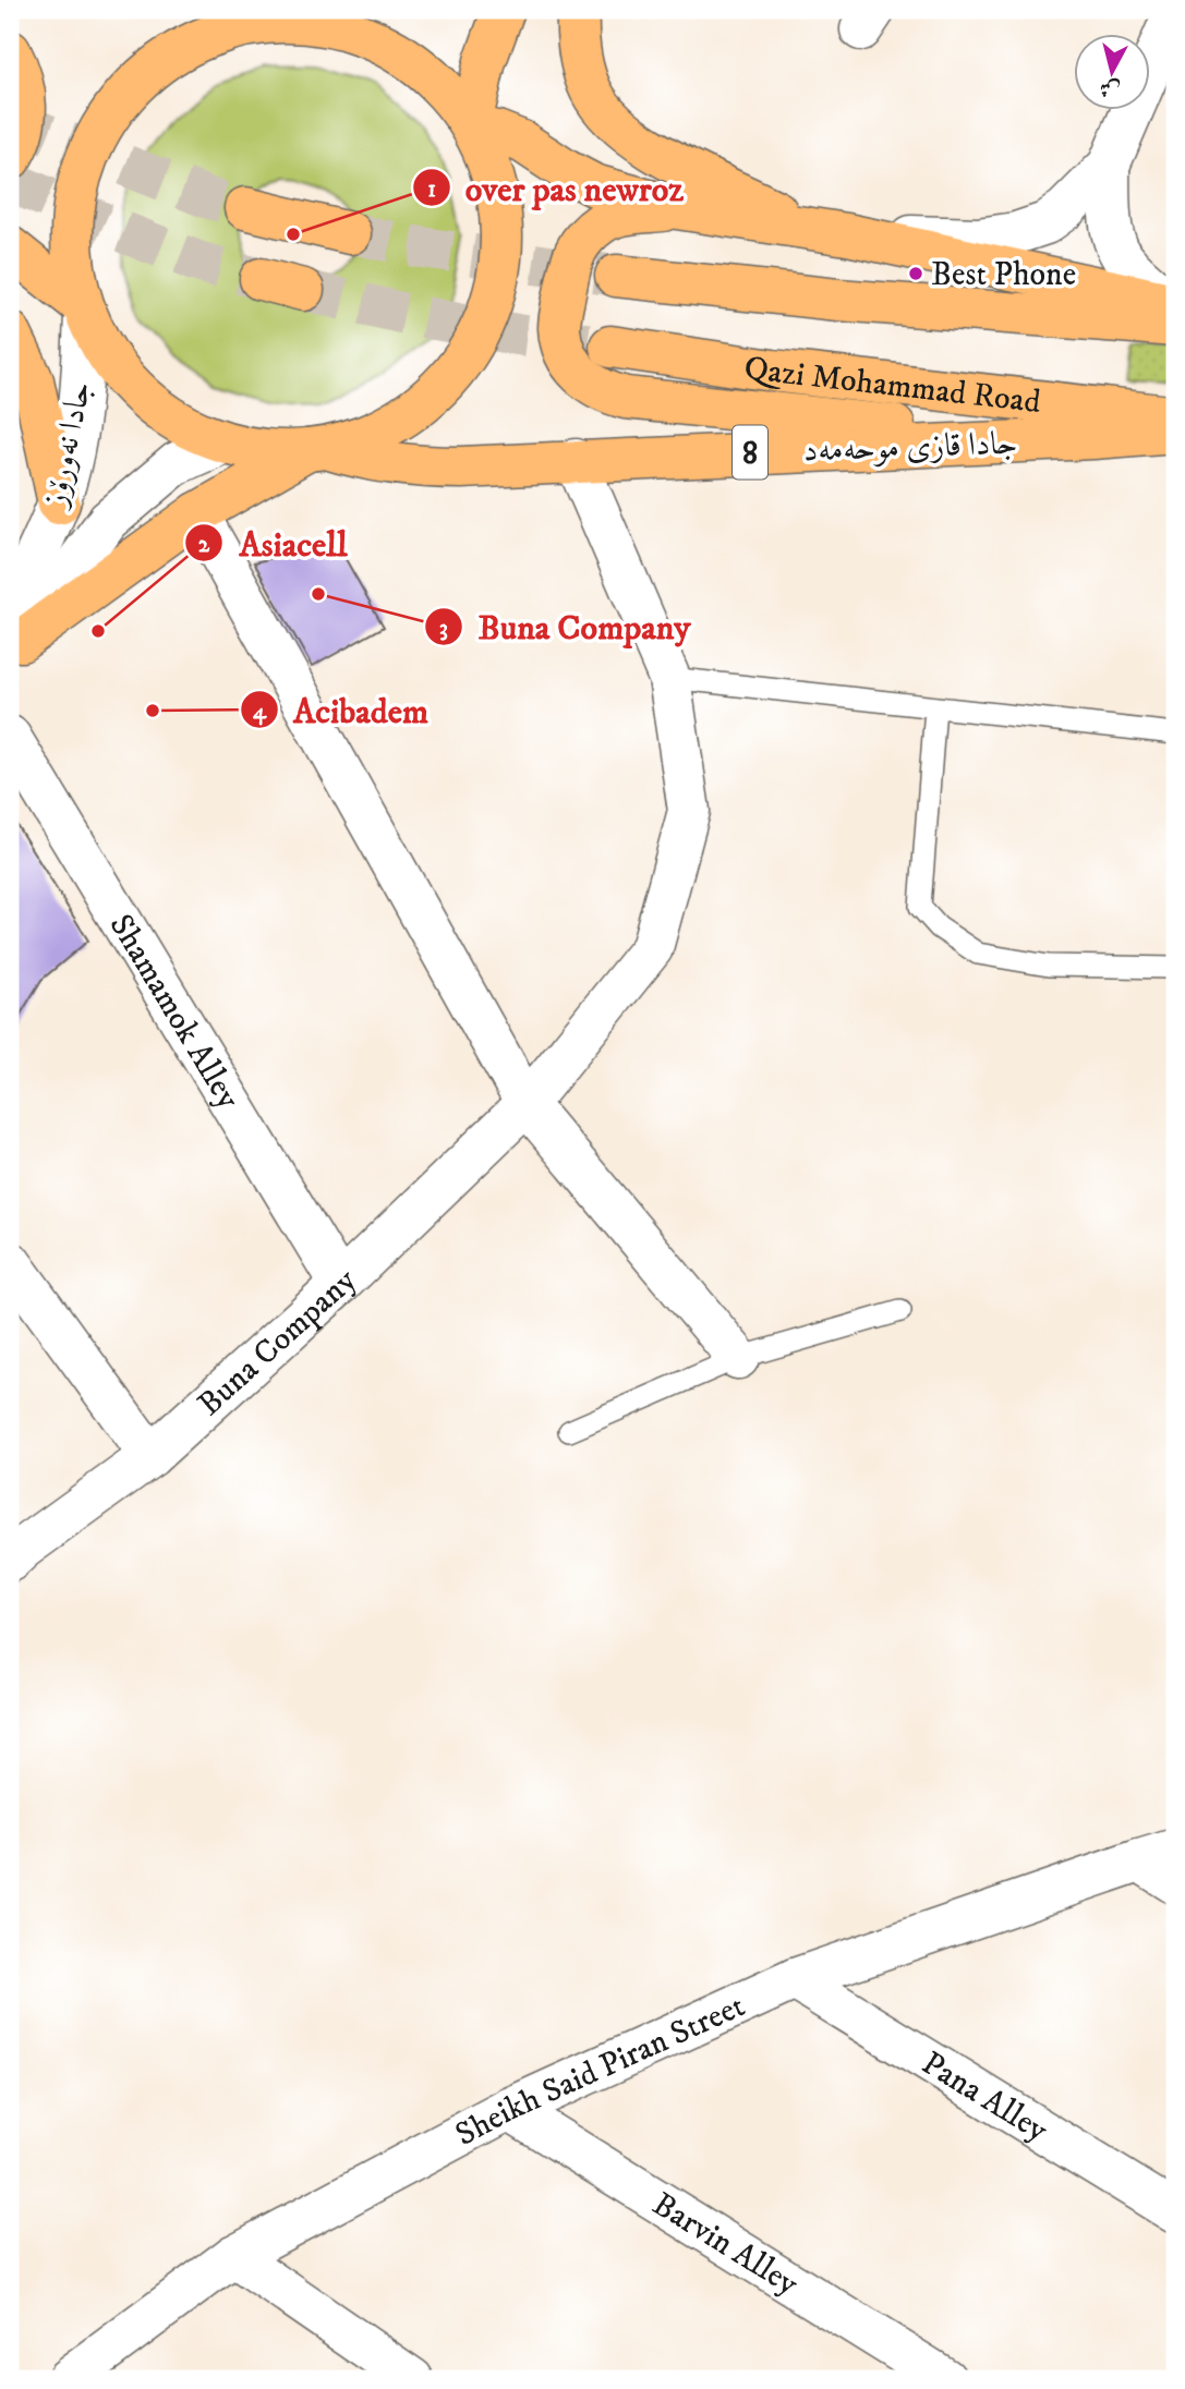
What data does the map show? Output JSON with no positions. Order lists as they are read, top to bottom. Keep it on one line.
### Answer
{"streets":{"main road":["Qazi Mohammad Road","جادا قازی موحەمەد","8"],"street":["جادا نەورۆز","Shamamok Alley","Buna Company","Sheikh Said Piran Street","Pana Alley","Barvin Alley"]},"crossings":[["جادا قازی موحەمەد","Buna Company"],["Shamamok Alley","Buna Company"],["Sheikh Said Piran Street","Pana Alley"],["Sheikh Said Piran Street","Barvin Alley"]],"places":["over pas newroz","Best Phone","Buna Company","Asiacell","Acibadem"],"north":"bottom"}
